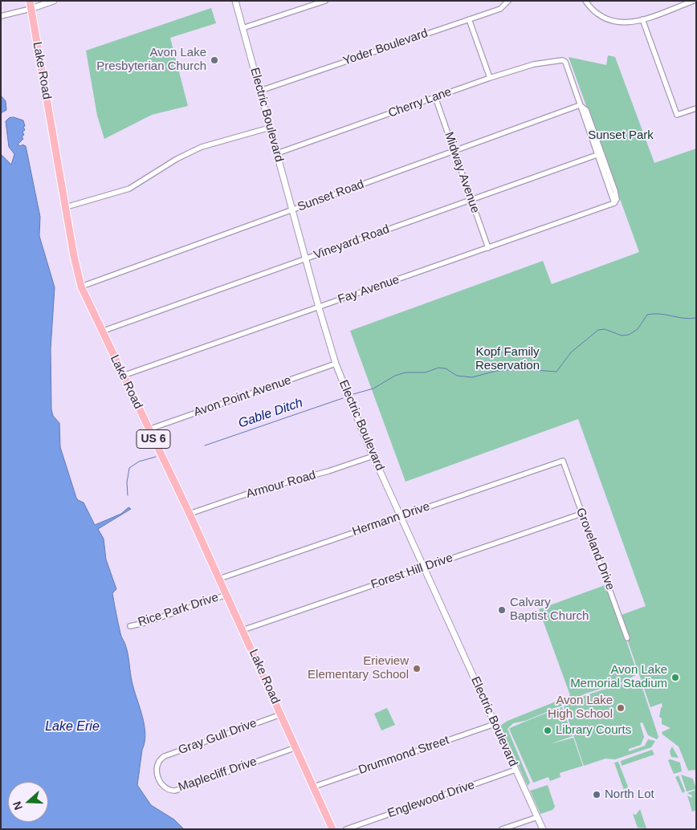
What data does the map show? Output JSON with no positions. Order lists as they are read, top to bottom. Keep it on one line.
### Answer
{"streets":{"main road":["Lake Road","US 6"],"street":["Yoder Boulevard","Cherry Lane","Electric Boulevard","Midway Avenue","Sunset Road","Vineyard Road","Fay Avenue","Avon Point Avenue","Armour Road","Hermann Drive","Groveland Drive","Forest Hill Drive","Rice Park Drive","Gray Gull Drive","Drummond Street","Maplecliff Drive","Englewood Drive"]},"crossings":[["Yoder Boulevard","Electric Boulevard"],["Lake Road","Sunset Road"],["Lake Road","Vineyard Road"],["Lake Road","Fay Avenue"],["Lake Road","Avon Point Avenue"],["Lake Road","Armour Road"],["Lake Road","Hermann Drive"],["Lake Road","Forest Hill Drive"],["Lake Road","Rice Park Drive"],["Lake Road","Gray Gull Drive"],["Lake Road","Drummond Street"],["Lake Road","Maplecliff Drive"],["Cherry Lane","Electric Boulevard"],["Cherry Lane","Midway Avenue"],["Cherry Lane","Sunset Road"],["Electric Boulevard","Sunset Road"],["Electric Boulevard","Vineyard Road"],["Electric Boulevard","Fay Avenue"],["Electric Boulevard","Avon Point Avenue"],["Electric Boulevard","Armour Road"],["Electric Boulevard","Hermann Drive"],["Electric Boulevard","Forest Hill Drive"],["Electric Boulevard","Drummond Street"],["Electric Boulevard","Englewood Drive"],["Midway Avenue","Sunset Road"],["Midway Avenue","Vineyard Road"],["Midway Avenue","Fay Avenue"],["Vineyard Road","Fay Avenue"],["Hermann Drive","Groveland Drive"],["Groveland Drive","Forest Hill Drive"],["Gray Gull Drive","Maplecliff Drive"]],"water":["Gable Ditch","Lake Erie"],"parks":["Sunset Park","Kopf Family Reservation"],"places":["Avon Lake Presbyterian Church","Calvary Baptist Church","Erieview Elementary School","Avon Lake Memorial Stadium","Avon Lake High School","Library Courts","North Lot"],"north":"left"}
